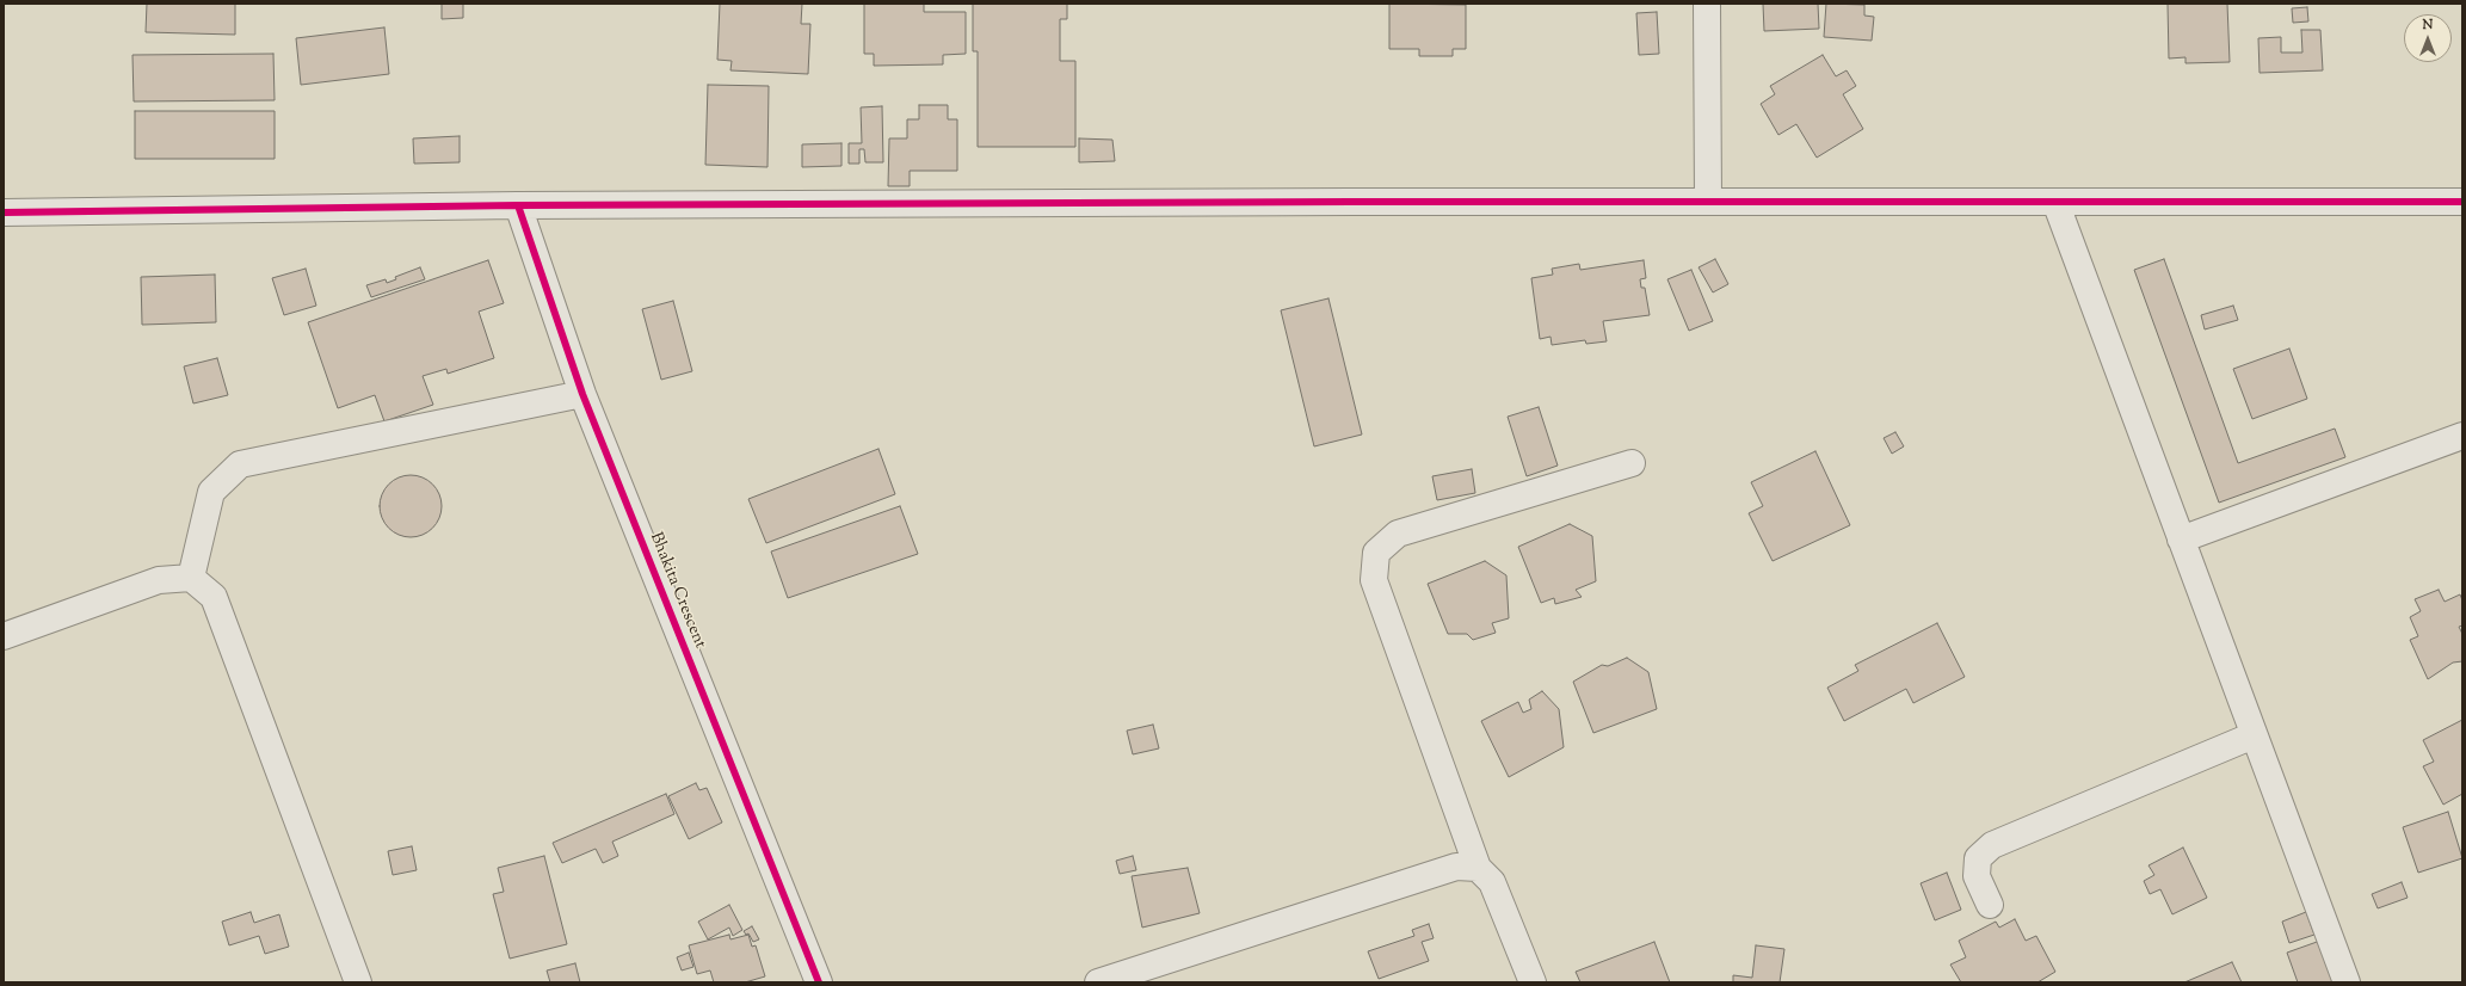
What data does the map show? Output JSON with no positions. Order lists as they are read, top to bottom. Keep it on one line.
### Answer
{"streets":{"street":["Bhakita Crescent"]},"north":"top"}
